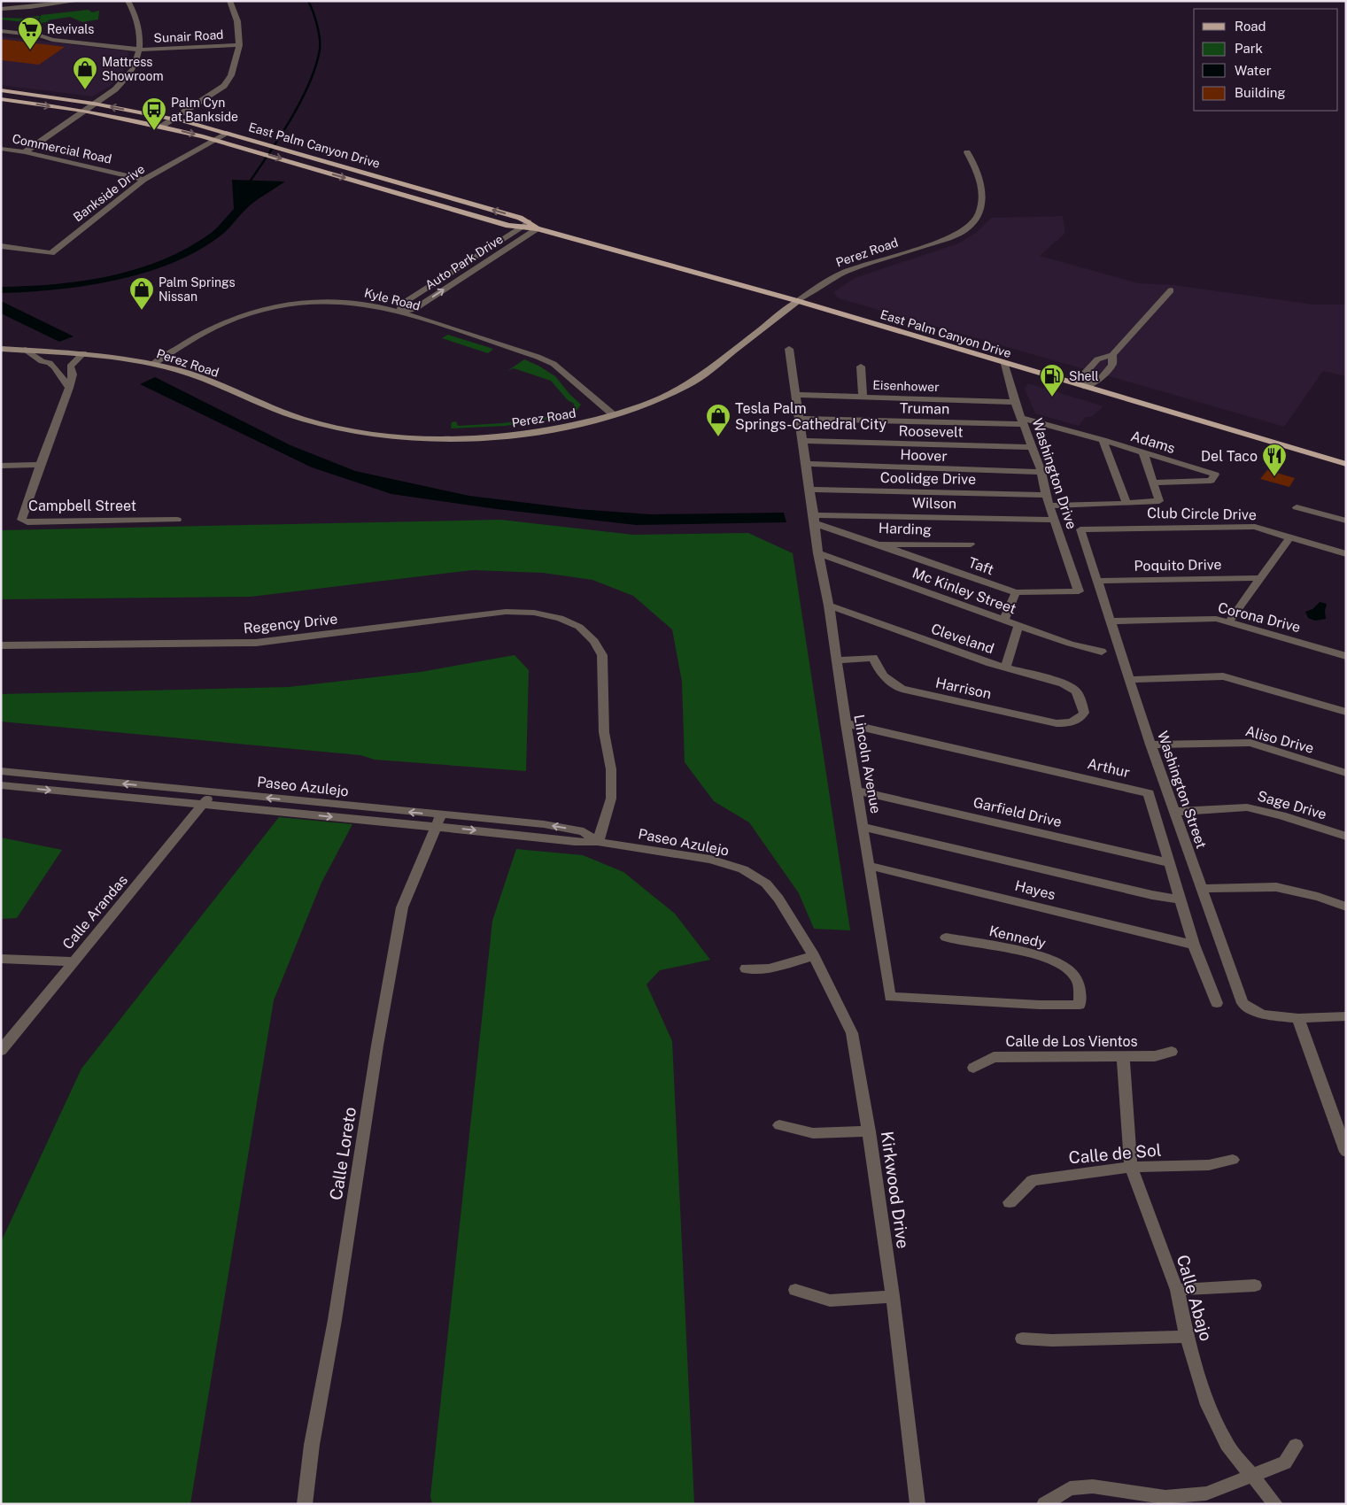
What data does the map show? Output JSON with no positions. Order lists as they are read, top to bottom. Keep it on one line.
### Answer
{"streets":{"main road":["East Palm Canyon Drive","Perez Road"],"street":["Sunair Road","Commercial Road","Bankside Drive","Auto Park Drive","Kyle Road","Eisenhower","Truman","Roosevelt","Adams","Hoover","Washington Drive","Coolidge Drive","Wilson","Campbell Street","Club Circle Drive","Harding","Poquito Drive","Taft","Mc Kinley Street","Corona Drive","Regency Drive","Cleveland","Harrison","Aliso Drive","Lincoln Avenue","Arthur","Paseo Azulejo","Washington Street","Sage Drive","Garfield Drive","Hayes","Calle Arandas","Kennedy","Calle de Los Vientos","Calle Loreto","Calle de Sol","Kirkwood Drive","Calle Abajo"]},"crossings":[["East Palm Canyon Drive","Bankside Drive"],["East Palm Canyon Drive","Perez Road"],["East Palm Canyon Drive","Auto Park Drive"],["East Palm Canyon Drive","Washington Drive"],["Commercial Road","Bankside Drive"],["Perez Road","Kyle Road"],["Perez Road","Campbell Street"],["Auto Park Drive","Kyle Road"],["Eisenhower","Washington Drive"],["Eisenhower","Lincoln Avenue"],["Truman","Adams"],["Truman","Washington Drive"],["Truman","Lincoln Avenue"],["Roosevelt","Washington Drive"],["Roosevelt","Lincoln Avenue"],["Adams","Washington Drive"],["Hoover","Washington Drive"],["Hoover","Lincoln Avenue"],["Washington Drive","Coolidge Drive"],["Washington Drive","Wilson"],["Washington Drive","Taft"],["Coolidge Drive","Lincoln Avenue"],["Wilson","Harding"],["Wilson","Lincoln Avenue"],["Club Circle Drive","Washington Street"],["Harding","Taft"],["Harding","Lincoln Avenue"],["Poquito Drive","Washington Street"],["Mc Kinley Street","Lincoln Avenue"],["Corona Drive","Washington Street"],["Regency Drive","Paseo Azulejo"],["Cleveland","Harrison"],["Cleveland","Lincoln Avenue"],["Harrison","Lincoln Avenue"],["Aliso Drive","Washington Street"],["Lincoln Avenue","Arthur"],["Lincoln Avenue","Garfield Drive"],["Lincoln Avenue","Hayes"],["Lincoln Avenue","Kennedy"],["Arthur","Garfield Drive"],["Arthur","Hayes"],["Paseo Azulejo","Calle Arandas"],["Paseo Azulejo","Calle Loreto"],["Paseo Azulejo","Kirkwood Drive"],["Washington Street","Sage Drive"],["Calle de Los Vientos","Calle Abajo"],["Calle de Sol","Calle Abajo"]],"places":{"supermarket":["Revivals"],"shop":["Mattress Showroom","Palm Springs Nissan","Tesla Palm Springs-Cathedral City"],"bus stop":["Palm Cyn at Bankside"],"fuel station":["Shell"],"restaurant":["Del Taco"]},"legend":["Road","Park","Water","Building"]}
